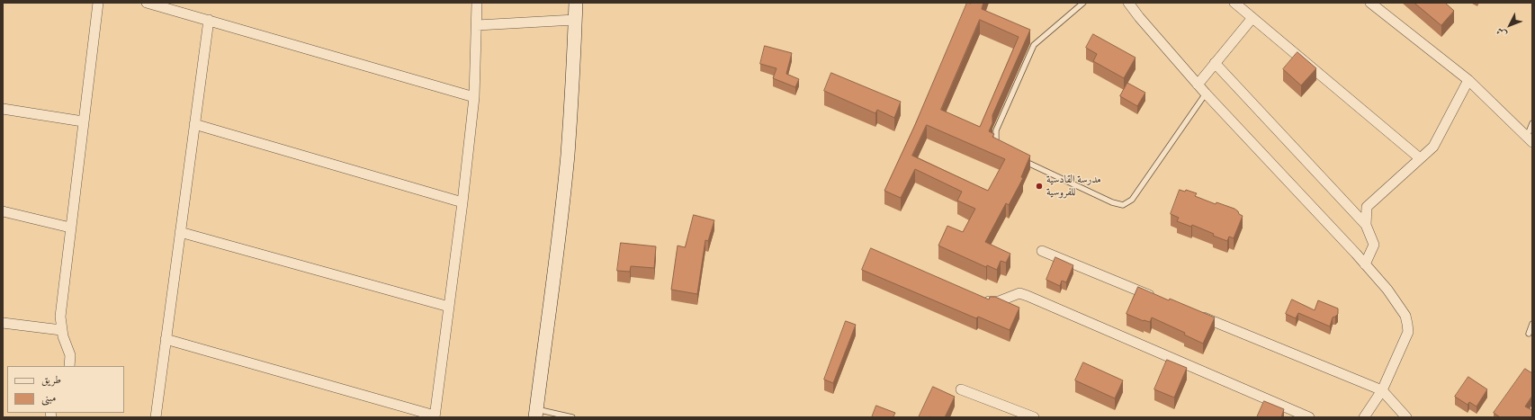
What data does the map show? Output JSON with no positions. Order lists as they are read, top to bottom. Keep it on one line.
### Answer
{"places":["مدرسة القادسية للفروسية"],"legend":["طريق","مبنى"],"north":"bottom left"}
